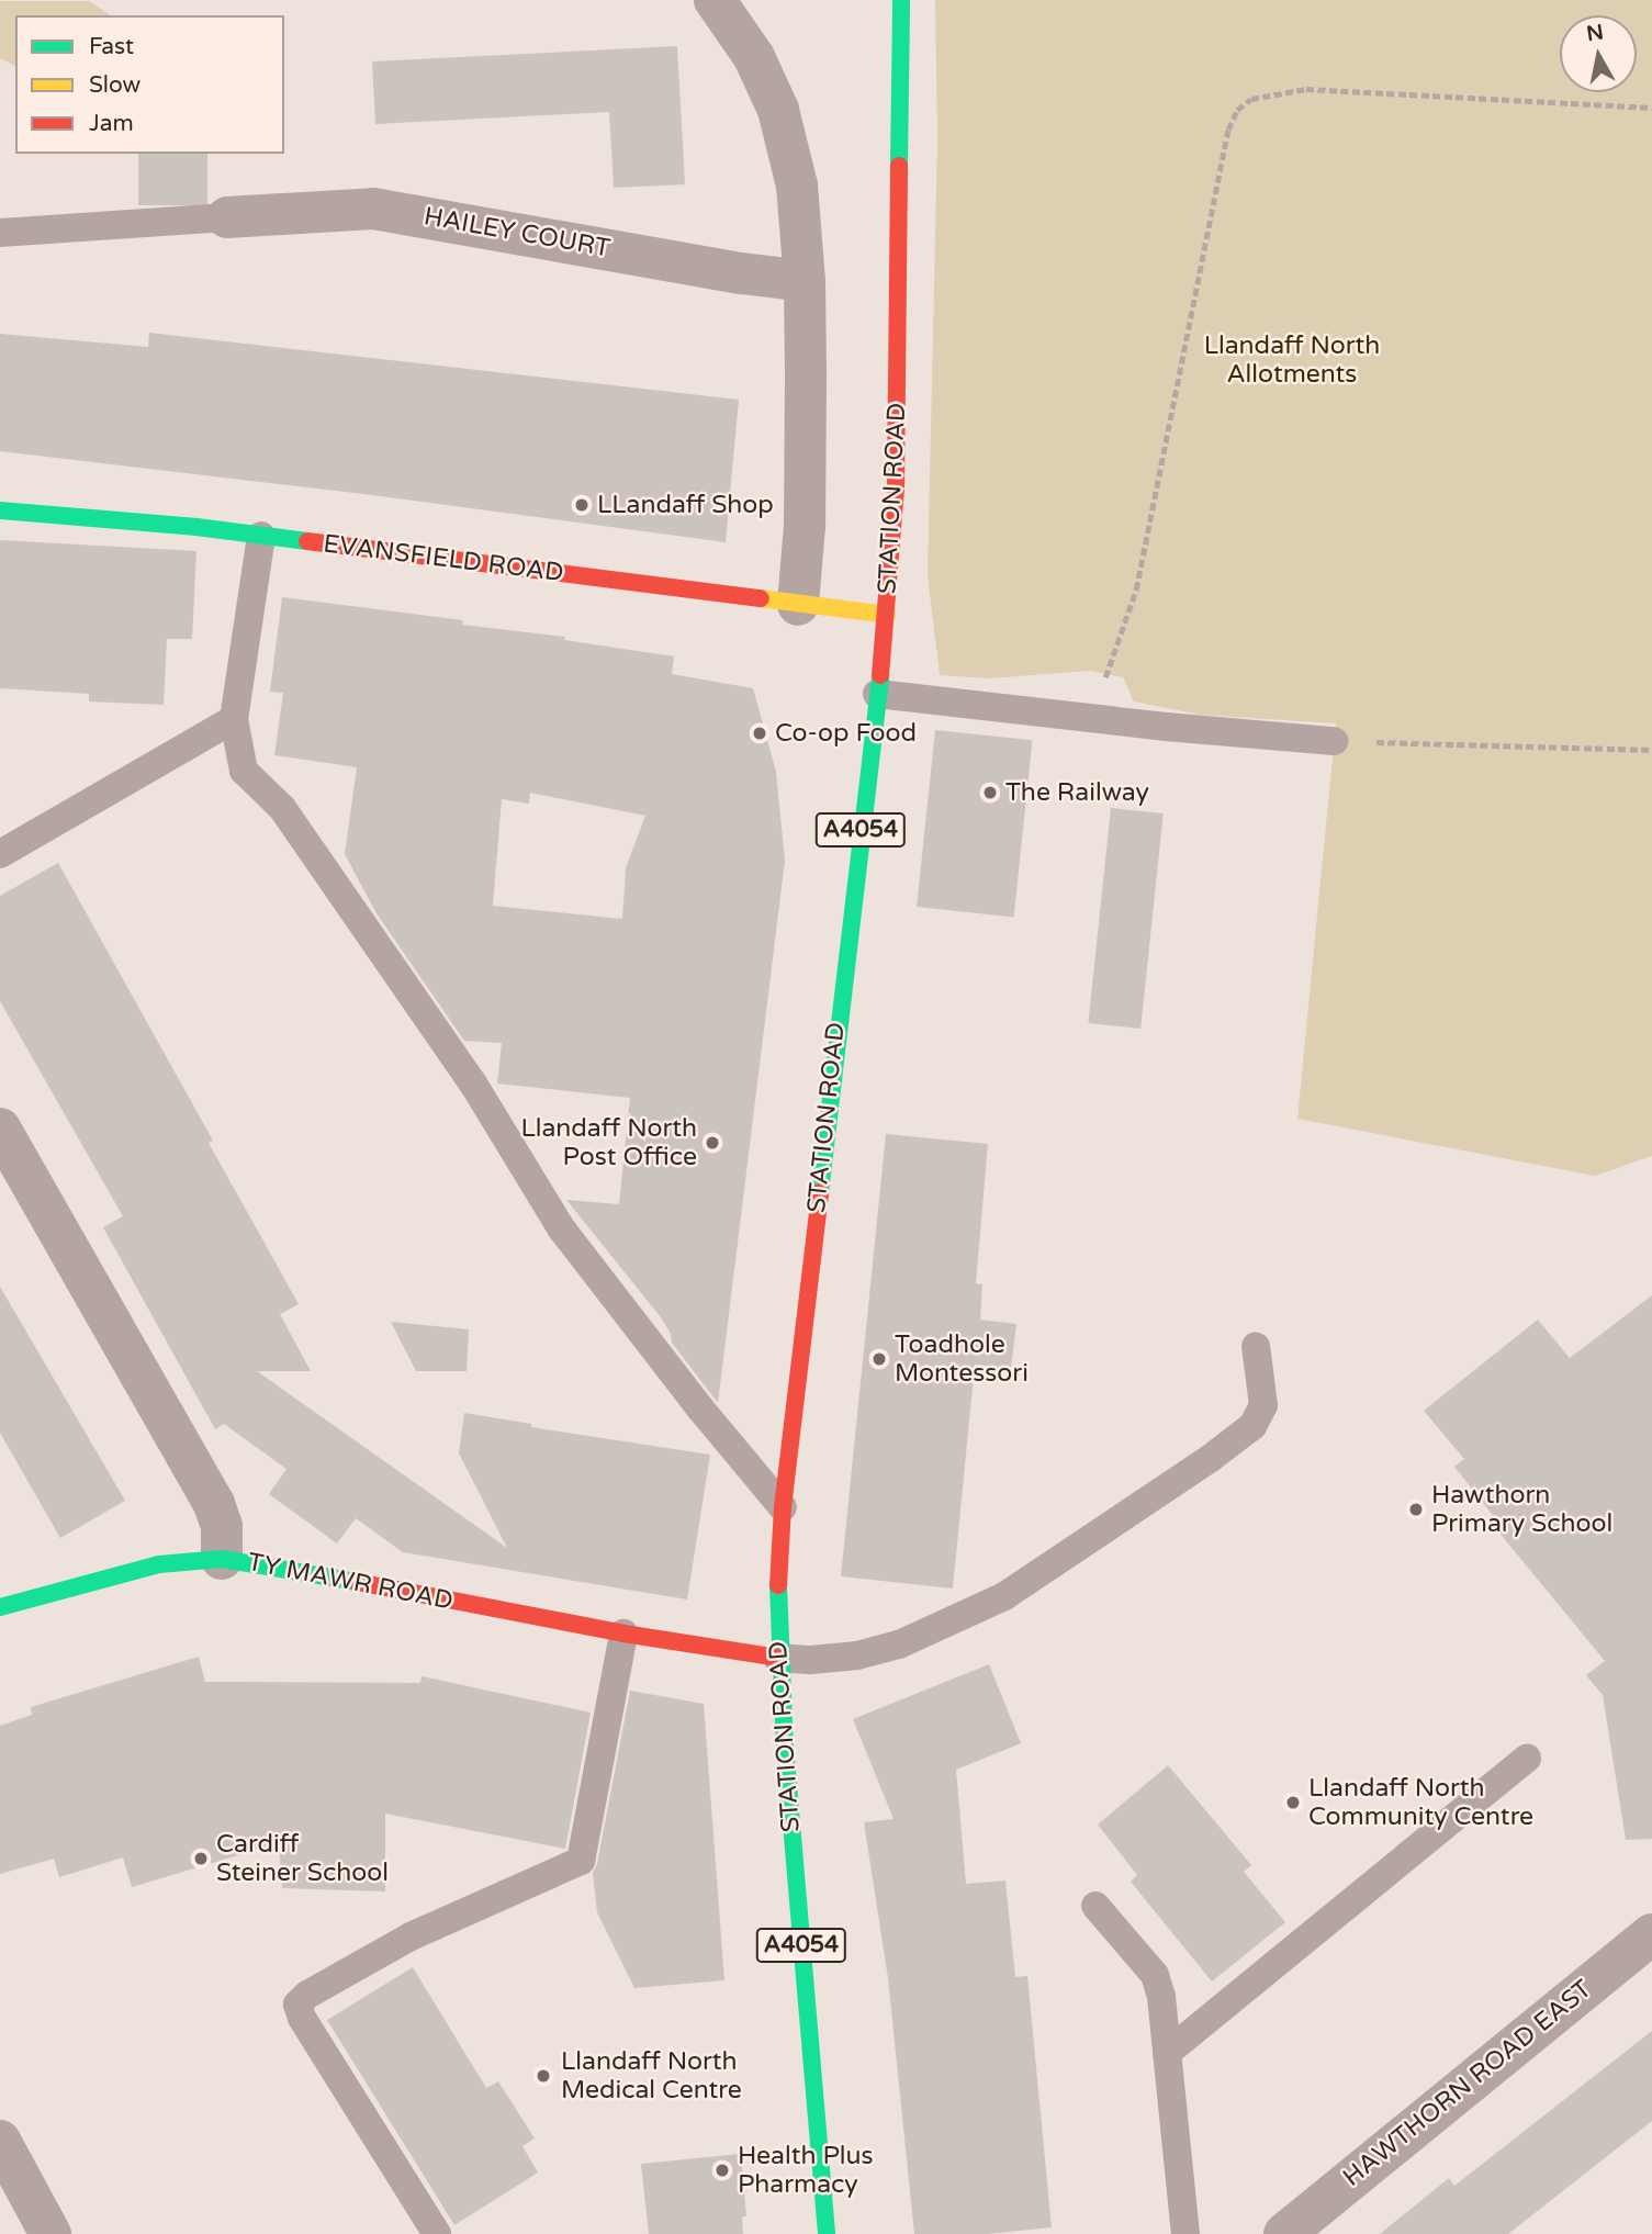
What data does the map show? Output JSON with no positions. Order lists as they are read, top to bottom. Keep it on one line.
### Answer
{"streets":{"main road":["STATION ROAD","EVANSFIELD ROAD","A4054","TY MAWR ROAD"],"street":["HAILEY COURT","HAWTHORN ROAD EAST"]},"crossings":[["STATION ROAD","EVANSFIELD ROAD"],["STATION ROAD","TY MAWR ROAD"]],"parks":["Llandaff North Allotments"],"places":["LLandaff Shop","Co-op Food","The Railway","Llandaff North Post Office","Toadhole Montessori","Hawthorn Primary School","Llandaff North Community Centre","Cardiff Steiner School","Llandaff North Medical Centre","Health Plus Pharmacy"],"legend":["Fast","Slow","Jam"],"north":"top"}
